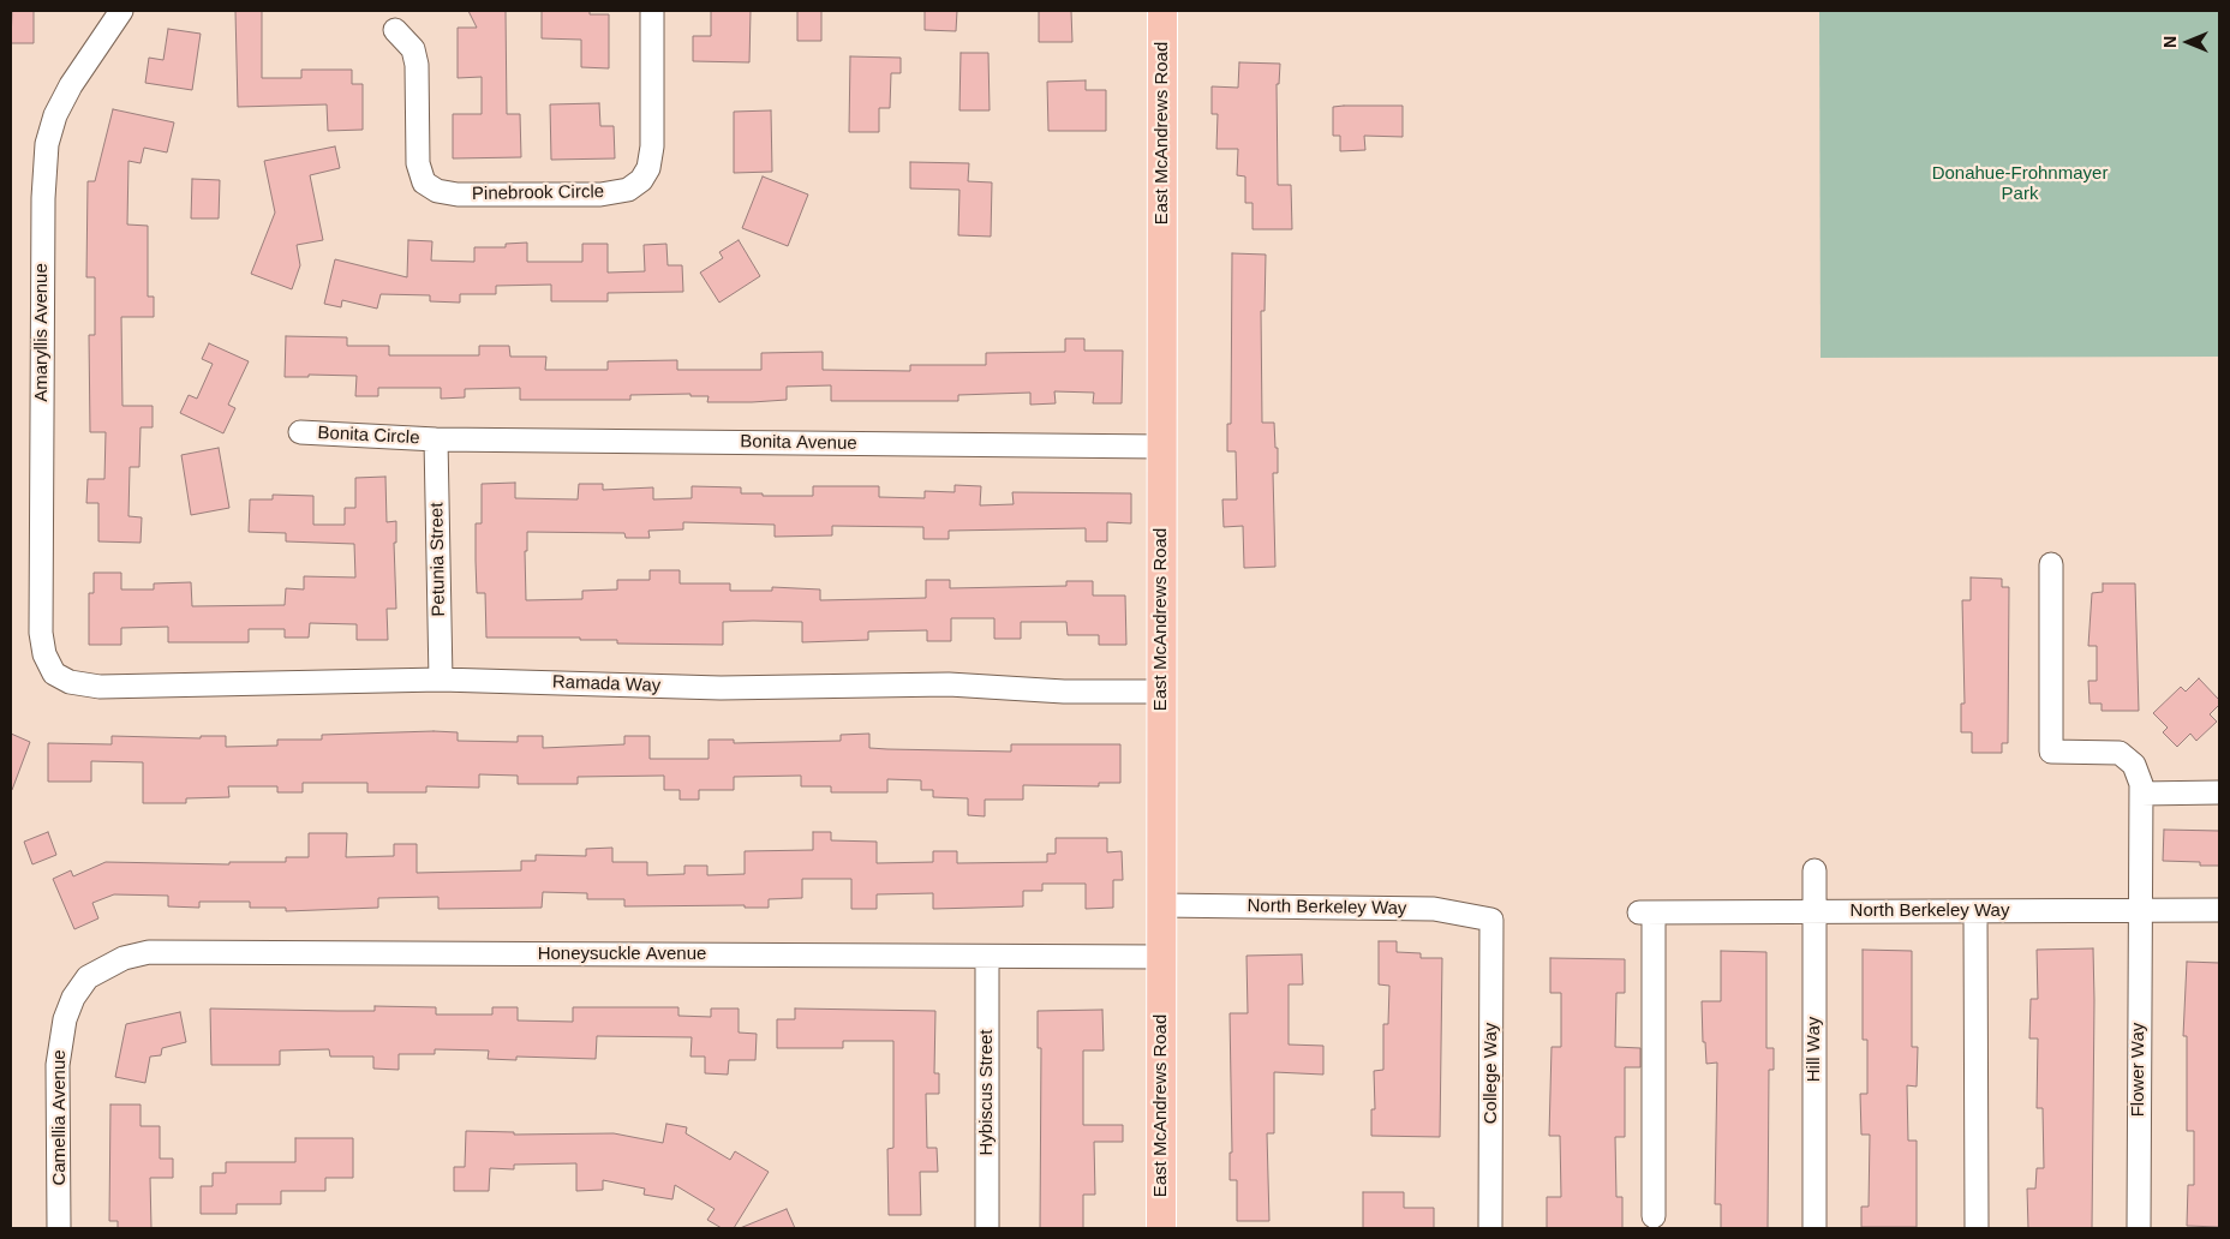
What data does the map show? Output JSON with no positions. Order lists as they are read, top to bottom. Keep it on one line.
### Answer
{"streets":{"main road":["East McAndrews Road"],"street":["Pinebrook Circle","Amaryllis Avenue","Bonita Circle","Bonita Avenue","Petunia Street","Ramada Way","North Berkeley Way","Honeysuckle Avenue","Hill Way","Flower Way","College Way","Hybiscus Street","Camellia Avenue"]},"crossings":[["East McAndrews Road","Bonita Avenue"],["East McAndrews Road","Ramada Way"],["East McAndrews Road","North Berkeley Way"],["East McAndrews Road","Honeysuckle Avenue"],["Amaryllis Avenue","Ramada Way"],["Bonita Circle","Bonita Avenue"],["Bonita Circle","Petunia Street"],["Bonita Avenue","Petunia Street"],["Petunia Street","Ramada Way"],["North Berkeley Way","Hill Way"],["North Berkeley Way","Flower Way"],["North Berkeley Way","College Way"],["Honeysuckle Avenue","Hybiscus Street"],["Honeysuckle Avenue","Camellia Avenue"]],"parks":["Donahue-Frohnmayer Park"],"north":"left"}
